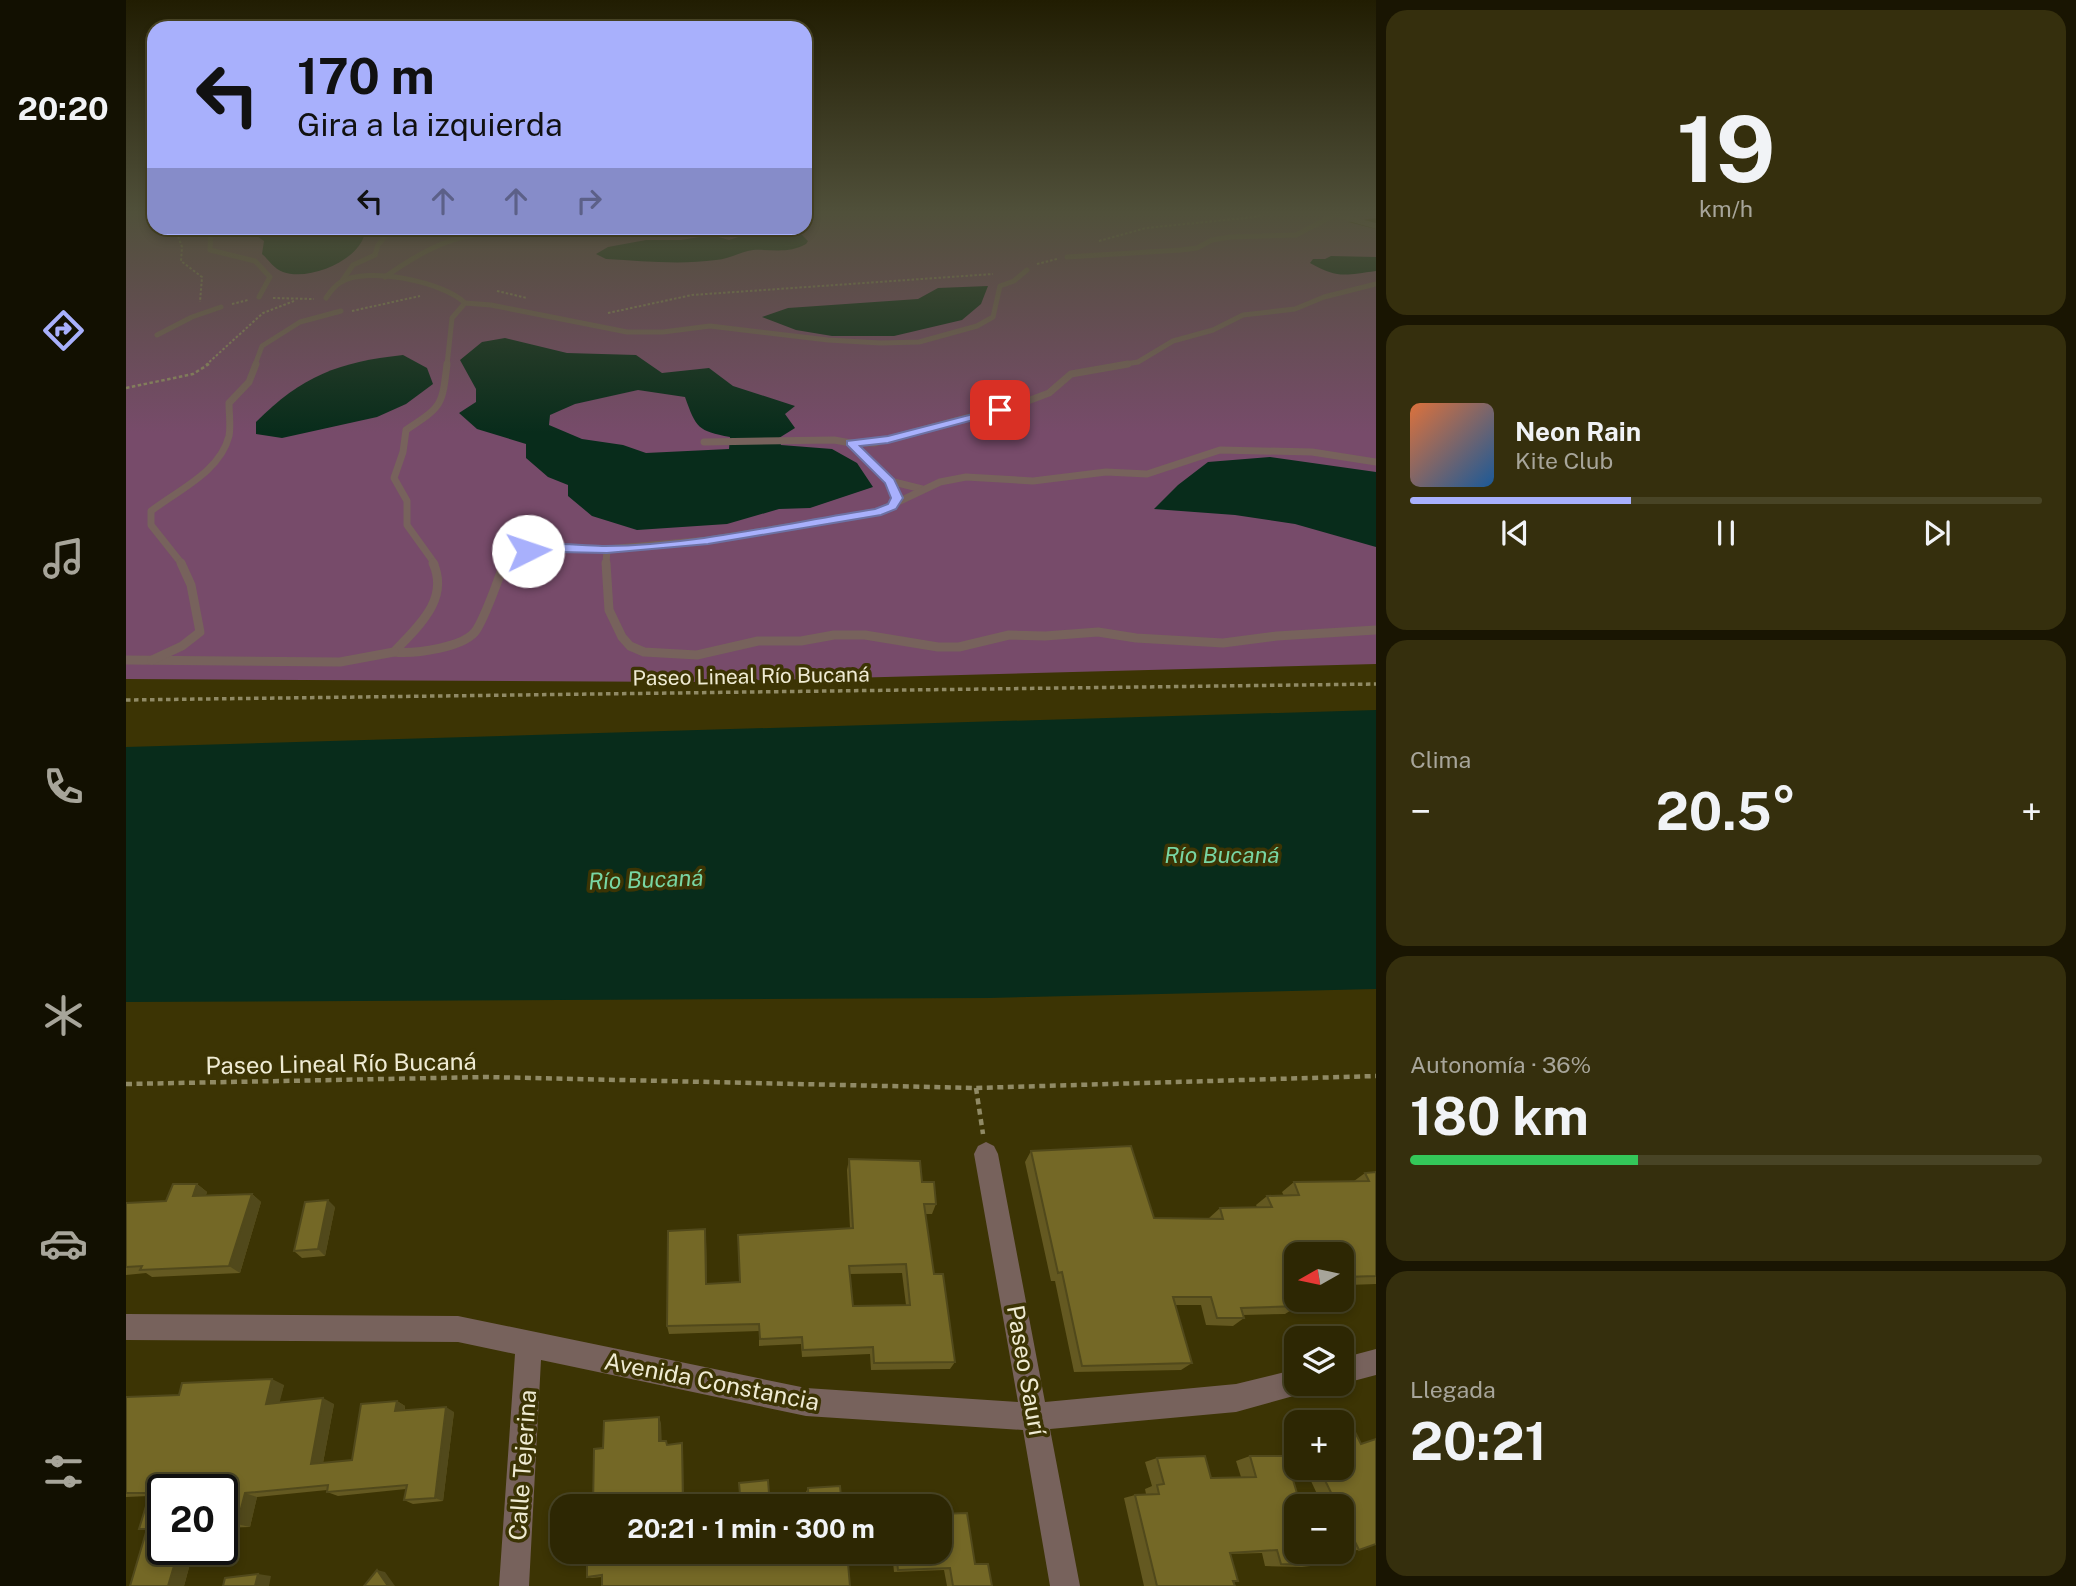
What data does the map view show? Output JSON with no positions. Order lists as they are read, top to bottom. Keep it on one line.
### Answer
{"streets":{"street":["Paseo Saurí","Avenida Constancia","Calle Tejerina"],"path":["Paseo Lineal Río Bucaná"]},"crossings":[["Paseo Saurí","Avenida Constancia"],["Avenida Constancia","Calle Tejerina"]],"water":["Río Bucaná"],"north":"left","page":{"tabs":"20:20","tile":[["19","km/h"],"Clima",["Autonomía · 36%","180 km"],["Llegada","20:21"]],"turn":["170 m","Gira a la izquierda"],"song":["Neon Rain","Kite Club"],"heat":["−","20.5°","+"],"map_buttons":["+","−"],"limit":"20","trip":"20:21 · 1 min · 300 m"}}
